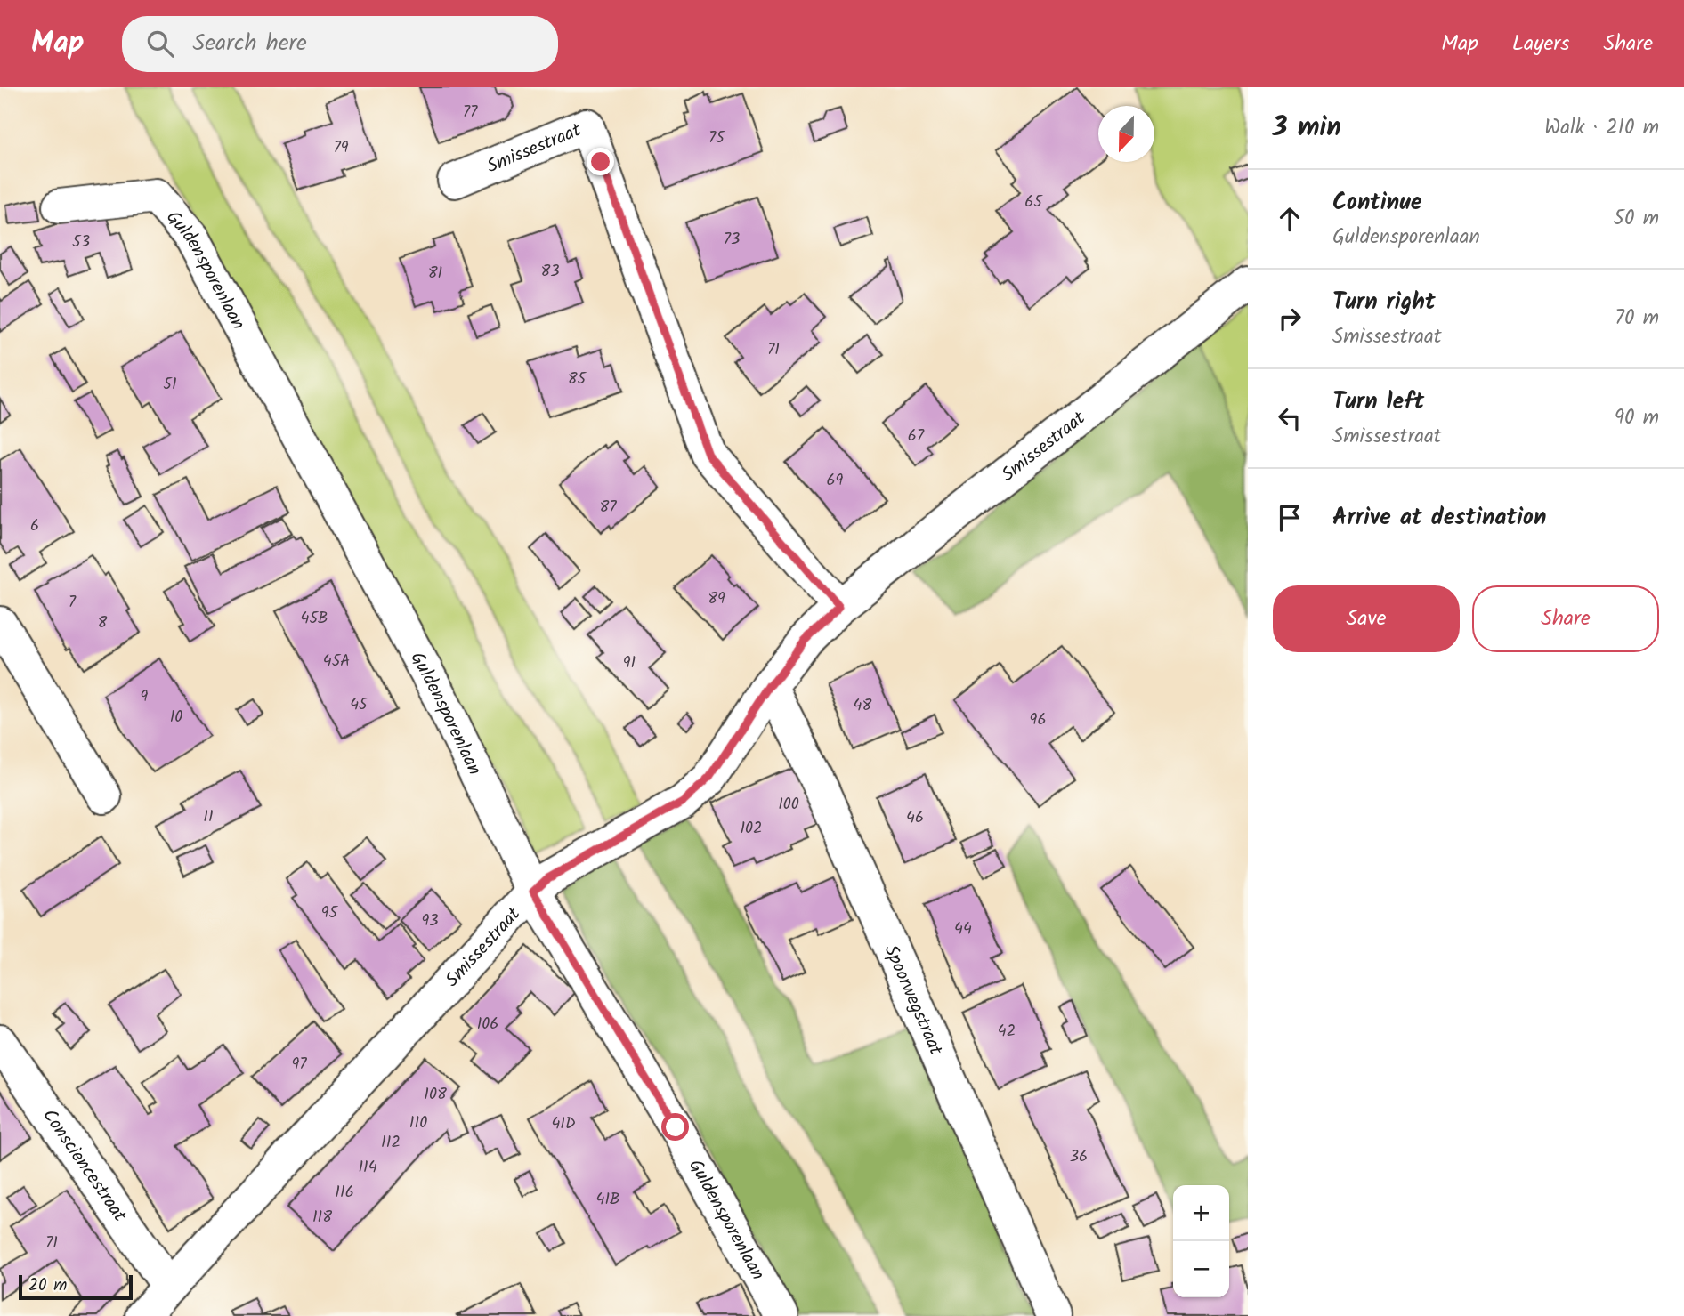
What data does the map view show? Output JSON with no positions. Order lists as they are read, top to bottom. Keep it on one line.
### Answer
{"streets":{"street":["Smissestraat","Guldensporenlaan","Spoorwegstraat","Consciencestraat"]},"crossings":[["Smissestraat","Guldensporenlaan"],["Smissestraat","Spoorwegstraat"],["Smissestraat","Consciencestraat"]],"house_numbers":["77","75","79","65","73","53","83","81","71","85","51","67","69","87","6","89","7","45B","8","45A","91","9","45","48","10","96","100","11","46","102","95","93","44","106","42","97","108","110","41D","112","36","114","116","41B","118","71"],"scale_bar":"20 m","north":"bottom","page":{"header":"Map","search":"Search here","nav":["Map","Layers","Share"],"heading":["3 min","Walk · 210 m"],"list":[["Continue","Guldensporenlaan","50 m"],["Turn right","Smissestraat","70 m"],["Turn left","Smissestraat","90 m"],"Arrive at destination"],"buttons":["Save","Share"],"map_buttons":["+","−"],"scale":"20 m"}}
